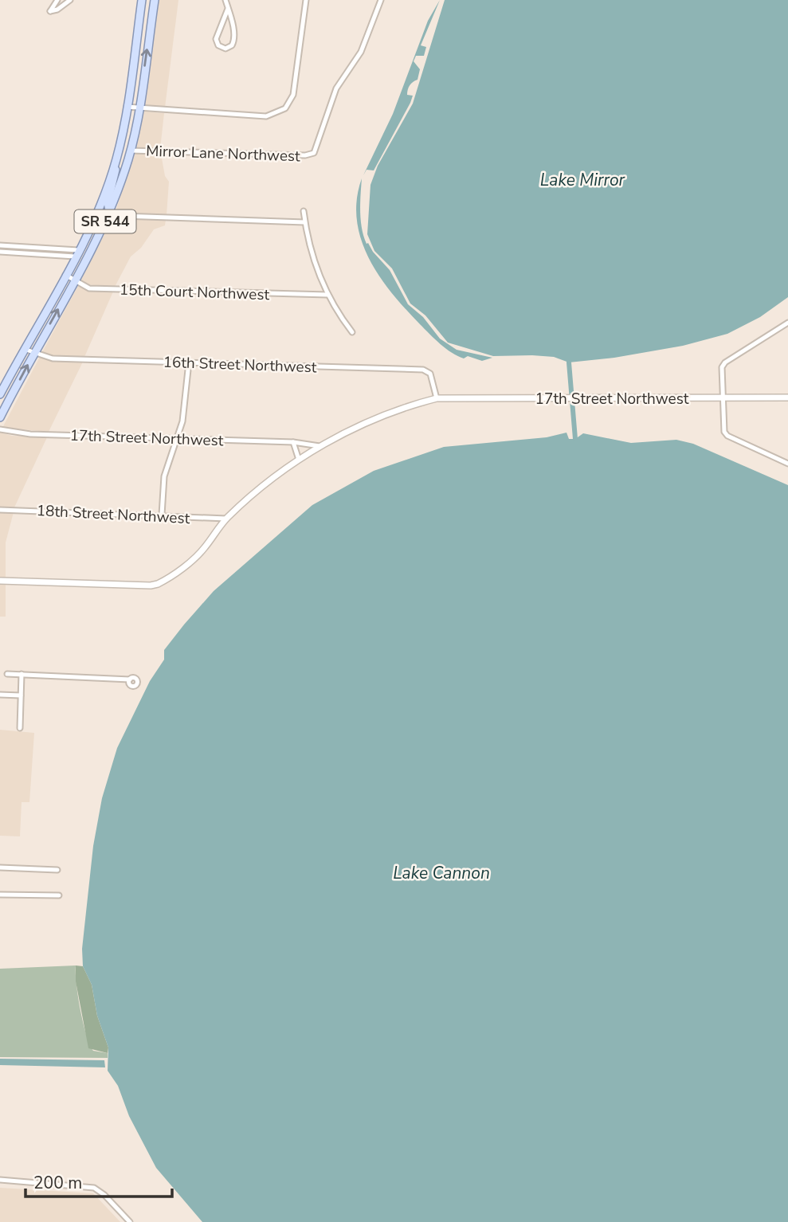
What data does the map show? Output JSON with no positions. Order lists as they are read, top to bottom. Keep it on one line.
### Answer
{"streets":{"main road":["SR 544"],"street":["Mirror Lane Northwest","15th Court Northwest","16th Street Northwest","17th Street Northwest","18th Street Northwest"]},"crossings":[["Mirror Lane Northwest","SR 544"],["SR 544","15th Court Northwest"],["SR 544","16th Street Northwest"],["16th Street Northwest","17th Street Northwest"],["17th Street Northwest","18th Street Northwest"]],"water":["Lake Mirror","Lake Cannon"],"scale_bar":"200 m"}
